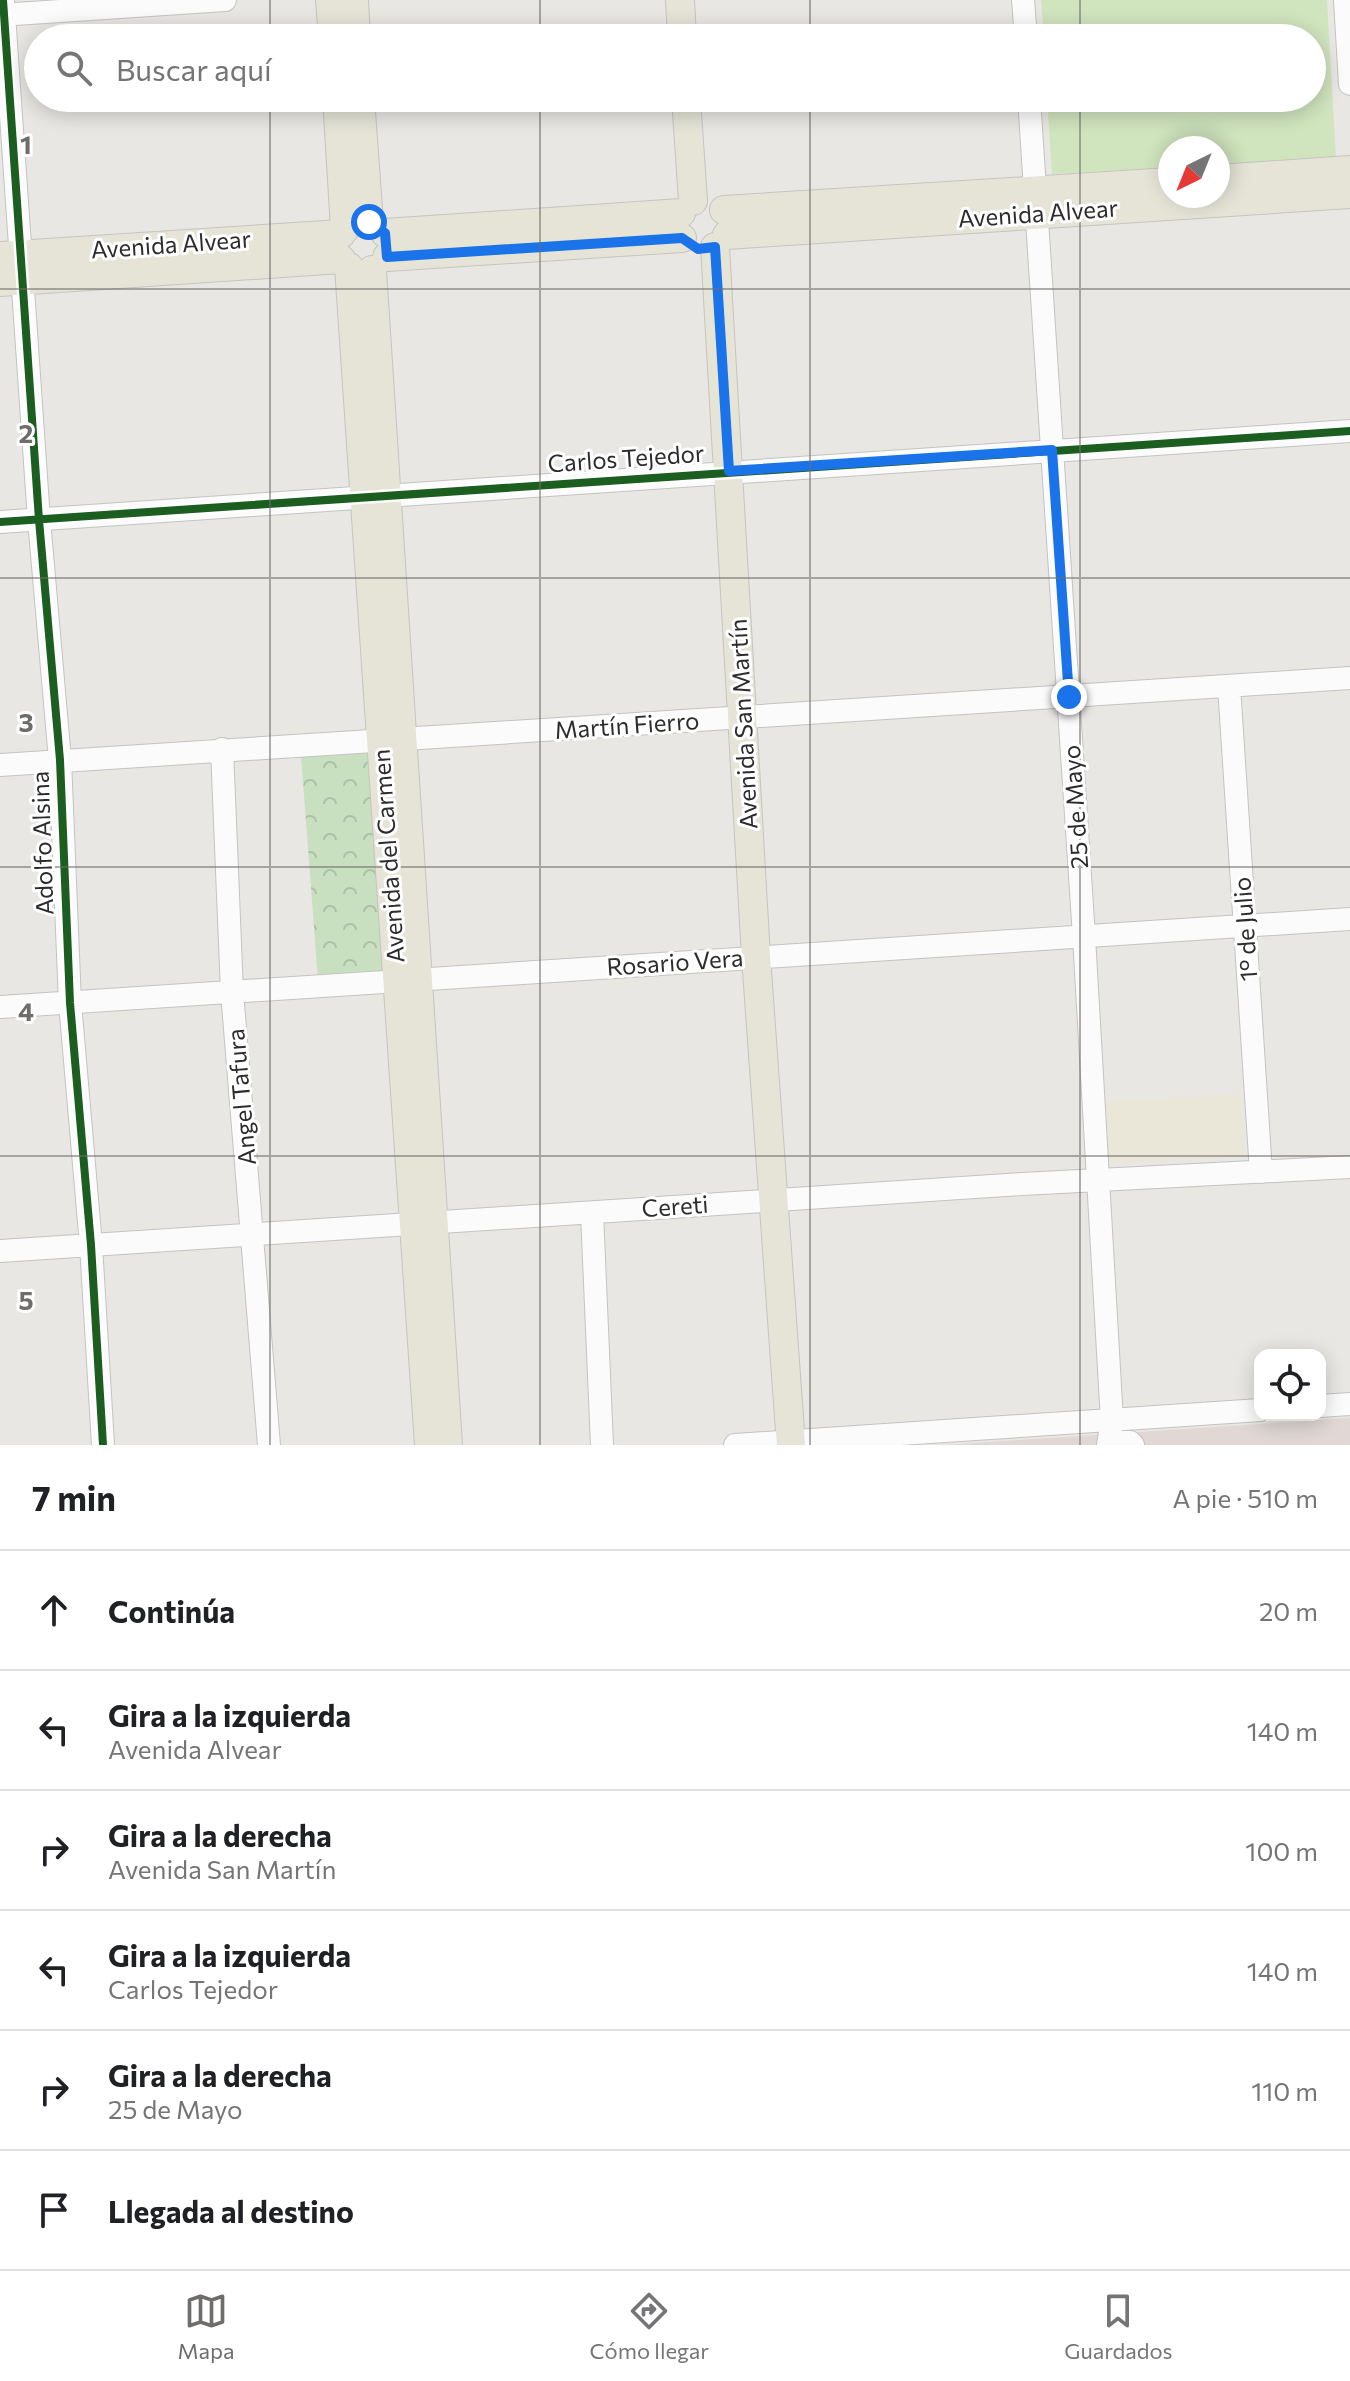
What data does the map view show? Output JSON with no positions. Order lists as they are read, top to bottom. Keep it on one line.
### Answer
{"streets":{"main road":["Avenida Alvear","Avenida San Martín","Avenida del Carmen"],"street":["Carlos Tejedor","Martín Fierro","25 de Mayo","Adolfo Alsina","1° de Julio","Rosario Vera","Angel Tafura","Cereti"]},"crossings":[["Avenida Alvear","Avenida San Martín"],["Avenida Alvear","25 de Mayo"],["Avenida Alvear","Adolfo Alsina"],["Avenida Alvear","Avenida del Carmen"],["Carlos Tejedor","Avenida San Martín"],["Carlos Tejedor","25 de Mayo"],["Carlos Tejedor","Adolfo Alsina"],["Carlos Tejedor","Avenida del Carmen"],["Avenida San Martín","Martín Fierro"],["Avenida San Martín","Rosario Vera"],["Avenida San Martín","Cereti"],["Martín Fierro","25 de Mayo"],["Martín Fierro","Adolfo Alsina"],["Martín Fierro","Avenida del Carmen"],["Martín Fierro","1° de Julio"],["Martín Fierro","Angel Tafura"],["25 de Mayo","Rosario Vera"],["25 de Mayo","Cereti"],["Adolfo Alsina","Rosario Vera"],["Adolfo Alsina","Cereti"],["Avenida del Carmen","Rosario Vera"],["Avenida del Carmen","Cereti"],["1° de Julio","Rosario Vera"],["1° de Julio","Cereti"],["Rosario Vera","Angel Tafura"],["Angel Tafura","Cereti"]],"north":"bottom left","page":{"search":"Buscar aquí","heading":["7 min","A pie · 510 m"],"list":[["Continúa","20 m"],["Gira a la izquierda","Avenida Alvear","140 m"],["Gira a la derecha","Avenida San Martín","100 m"],["Gira a la izquierda","Carlos Tejedor","140 m"],["Gira a la derecha","25 de Mayo","110 m"],"Llegada al destino"],"nav":["Mapa","Cómo llegar","Guardados"]},"grid":{"rows":["1","2","3","4","5"]}}
